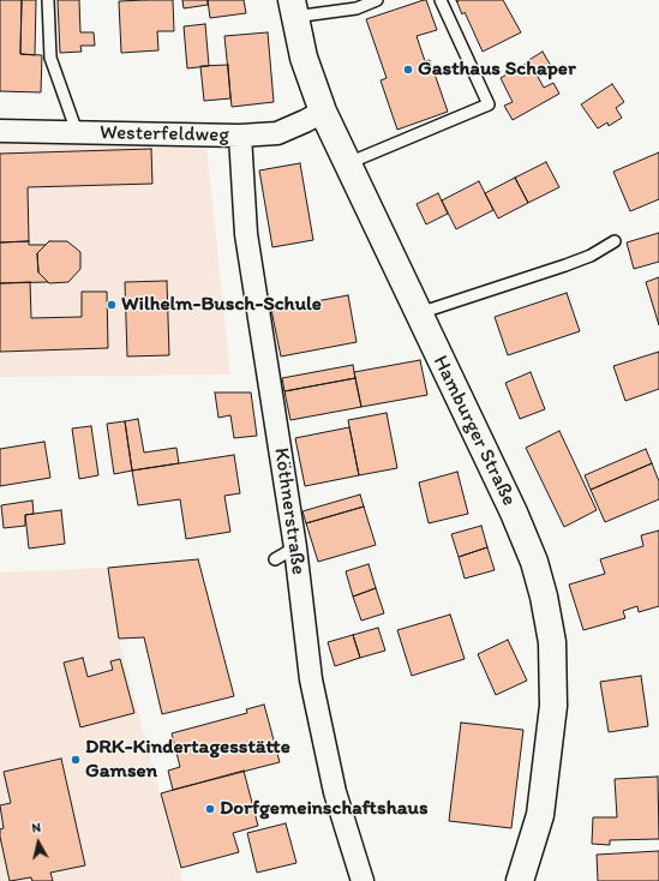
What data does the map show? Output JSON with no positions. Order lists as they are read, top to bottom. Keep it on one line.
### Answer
{"streets":{"street":["Westerfeldweg","Hamburger Straße","Köthnerstraße"]},"crossings":[["Westerfeldweg","Hamburger Straße"],["Westerfeldweg","Köthnerstraße"]],"places":["Gasthaus Schaper","Wilhelm-Busch-Schule","DRK-Kindertagesstätte Gamsen","Dorfgemeinschaftshaus"],"north":"top"}
